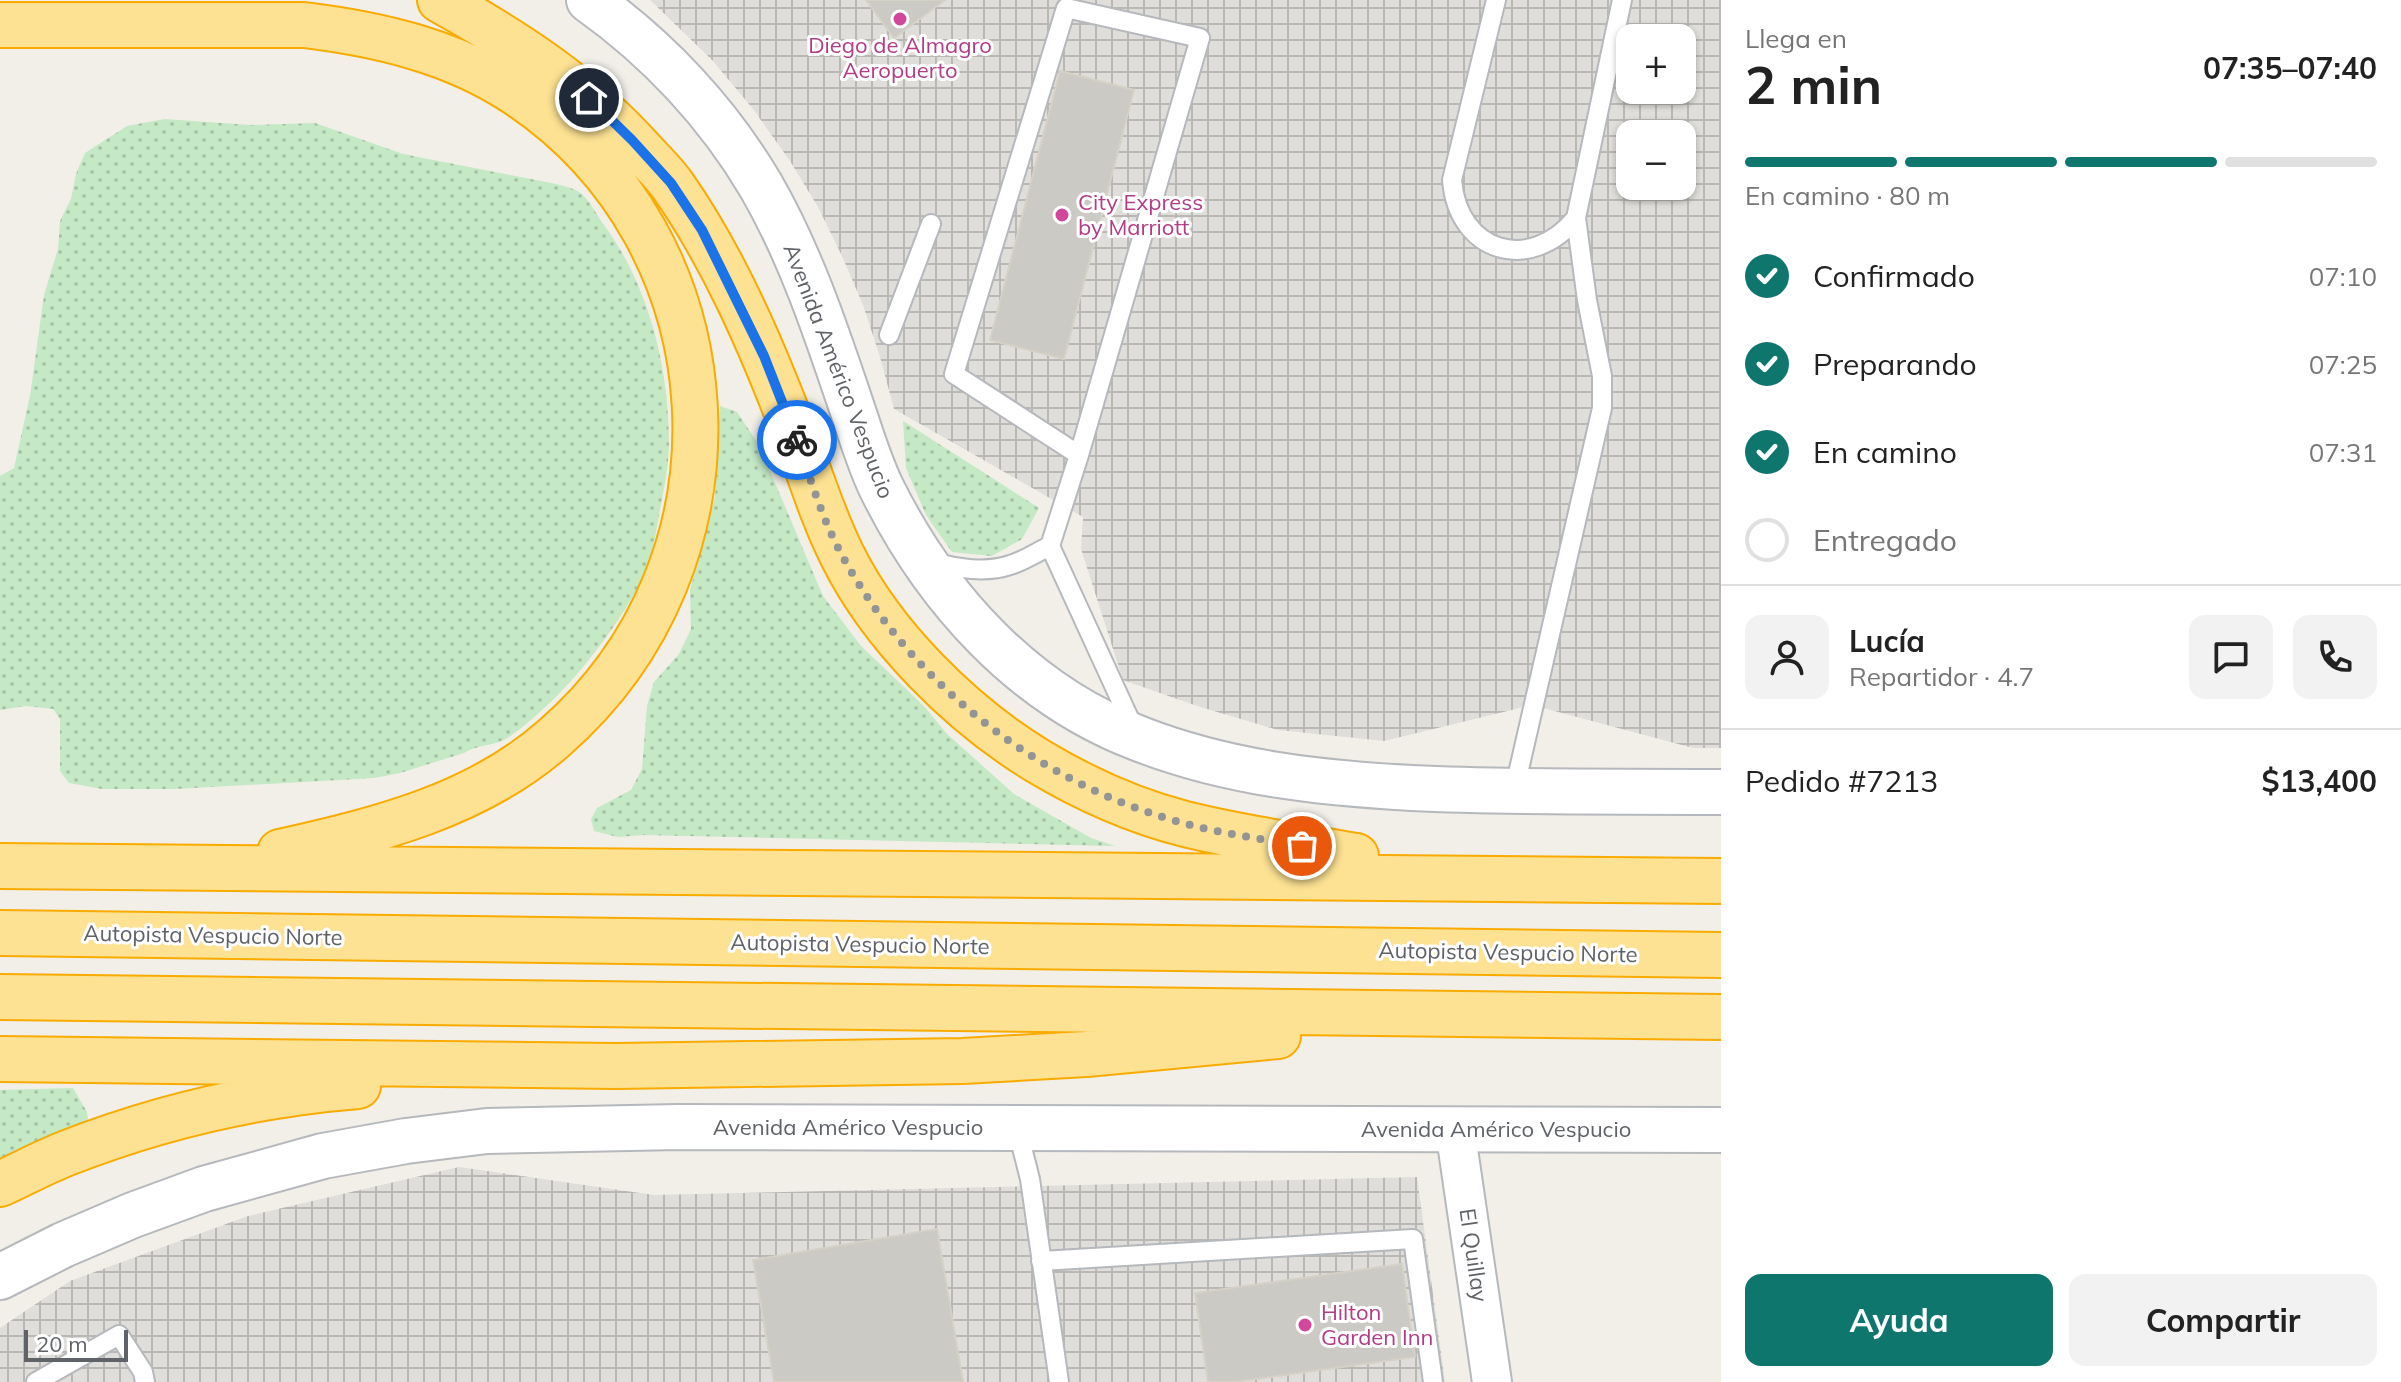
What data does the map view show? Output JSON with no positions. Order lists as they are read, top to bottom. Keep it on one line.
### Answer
{"streets":{"highway":["Autopista Vespucio Norte"],"street":["Avenida Américo Vespucio","El Quillay"]},"crossings":[["Avenida Américo Vespucio","El Quillay"]],"places":["Diego de Almagro Aeropuerto","City Express by Marriott","Hilton Garden Inn"],"scale_bar":"20 m","page":{"heading":["2 min","Llega en","07:35–07:40"],"panel":["Lucía","Repartidor · 4.7","Pedido #7213","$13,400"],"map_buttons":["+","−"],"bar":"En camino · 80 m","list":[["Confirmado","07:10"],["Preparando","07:25"],["En camino","07:31"],"Entregado"],"buttons":["Ayuda","Compartir"],"scale":"20 m"}}
